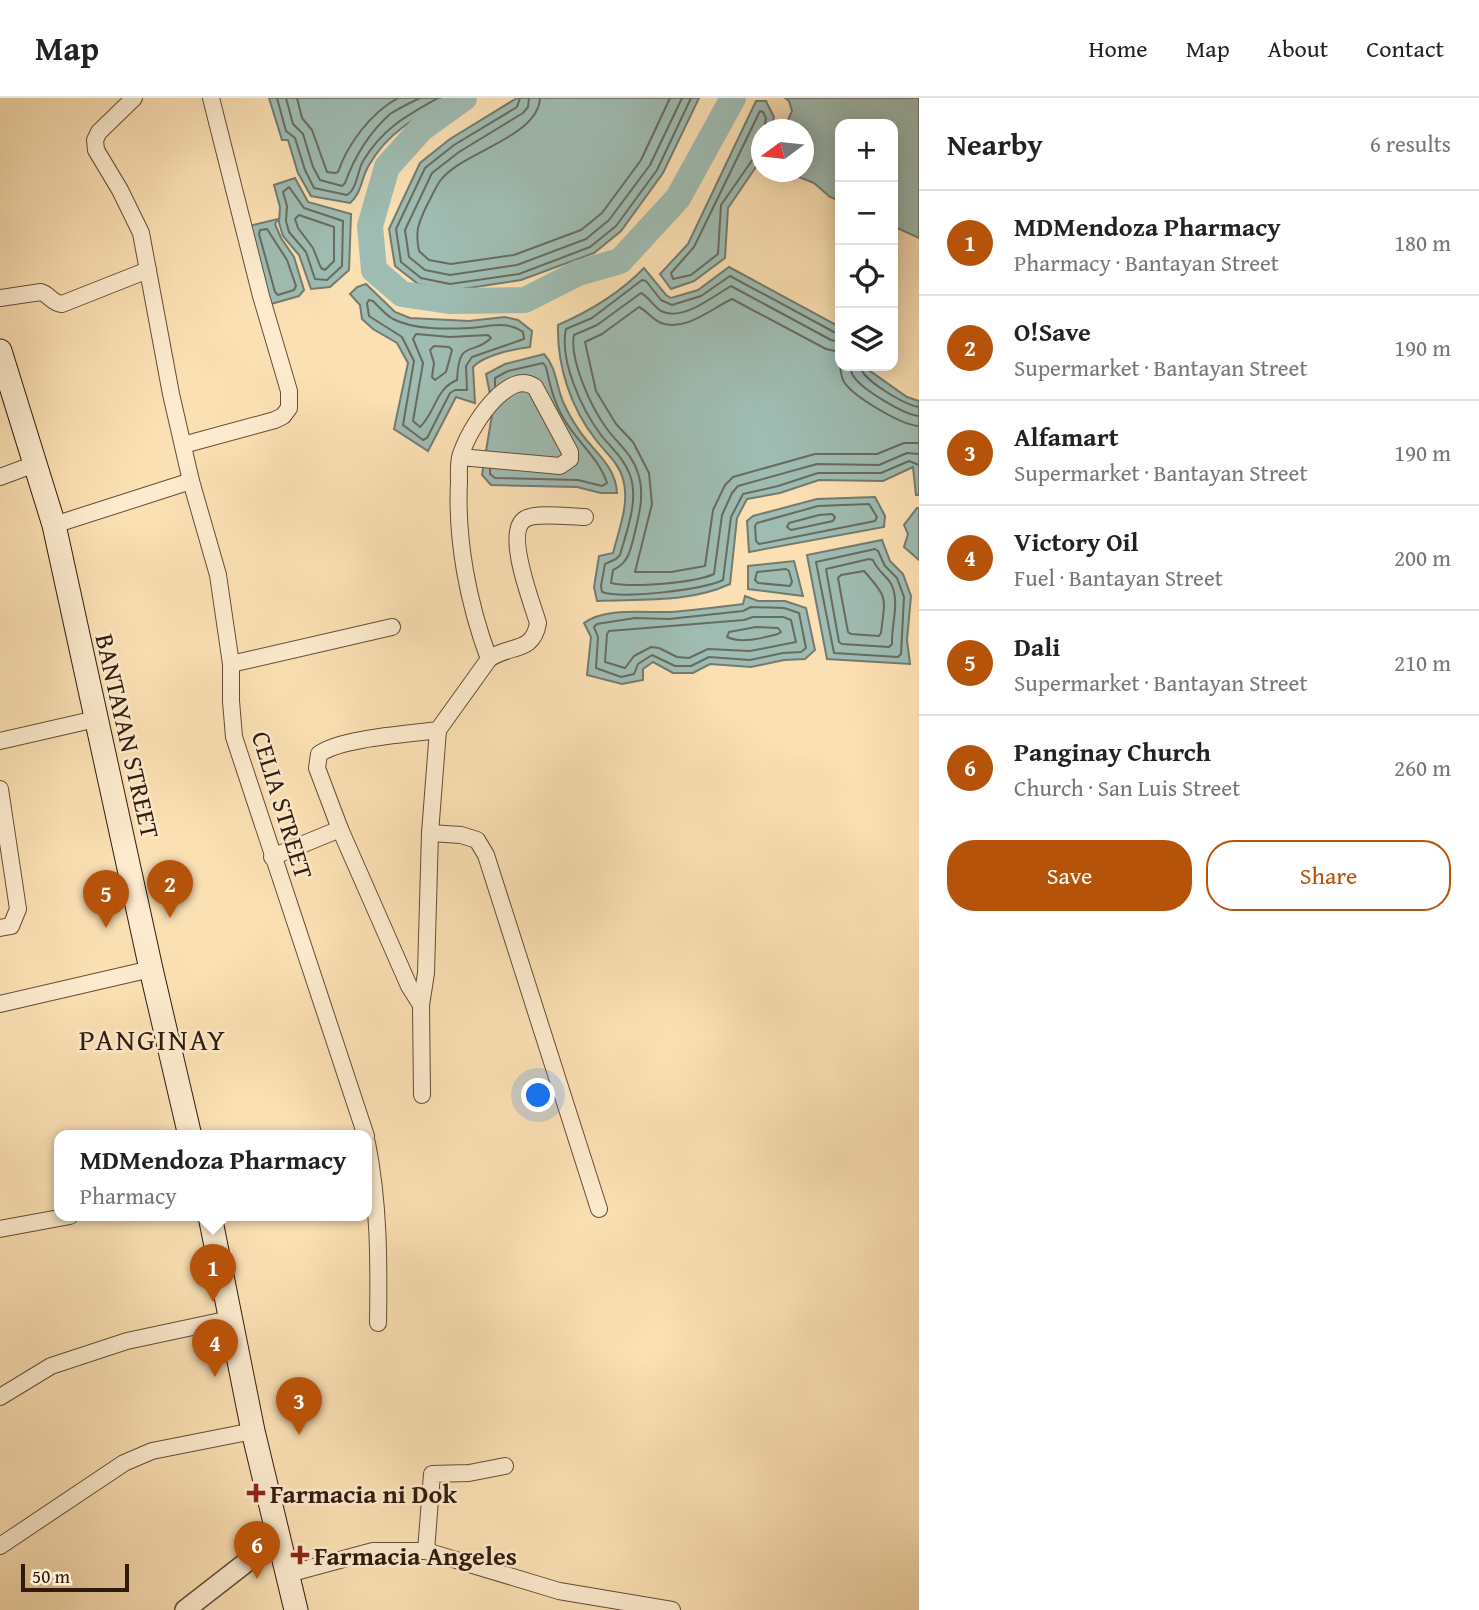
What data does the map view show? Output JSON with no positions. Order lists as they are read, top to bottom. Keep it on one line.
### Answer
{"streets":{"main road":["BANTAYAN STREET"],"street":["CELIA STREET"]},"districts":["PANGINAY"],"places":{"health":["Farmacia ni Dok","Farmacia Angeles"]},"scale_bar":"50 m","north":"left","page":{"header":"Map","nav":["Home","Map","About","Contact"],"heading":["Nearby","6 results"],"map_buttons":["+","−"],"list":[{"mark":"1","name":"MDMendoza Pharmacy","note":"Pharmacy · Bantayan Street","value":"180 m"},{"mark":"2","name":"O!Save","note":"Supermarket · Bantayan Street","value":"190 m"},{"mark":"3","name":"Alfamart","note":"Supermarket · Bantayan Street","value":"190 m"},{"mark":"4","name":"Victory Oil","note":"Fuel · Bantayan Street","value":"200 m"},{"mark":"5","name":"Dali","note":"Supermarket · Bantayan Street","value":"210 m"},{"mark":"6","name":"Panginay Church","note":"Church · San Luis Street","value":"260 m"}],"buttons":["Save","Share"],"pins":["2","5","1","4","3","6"],"popup":["MDMendoza Pharmacy","Pharmacy"],"scale":"50 m"}}
